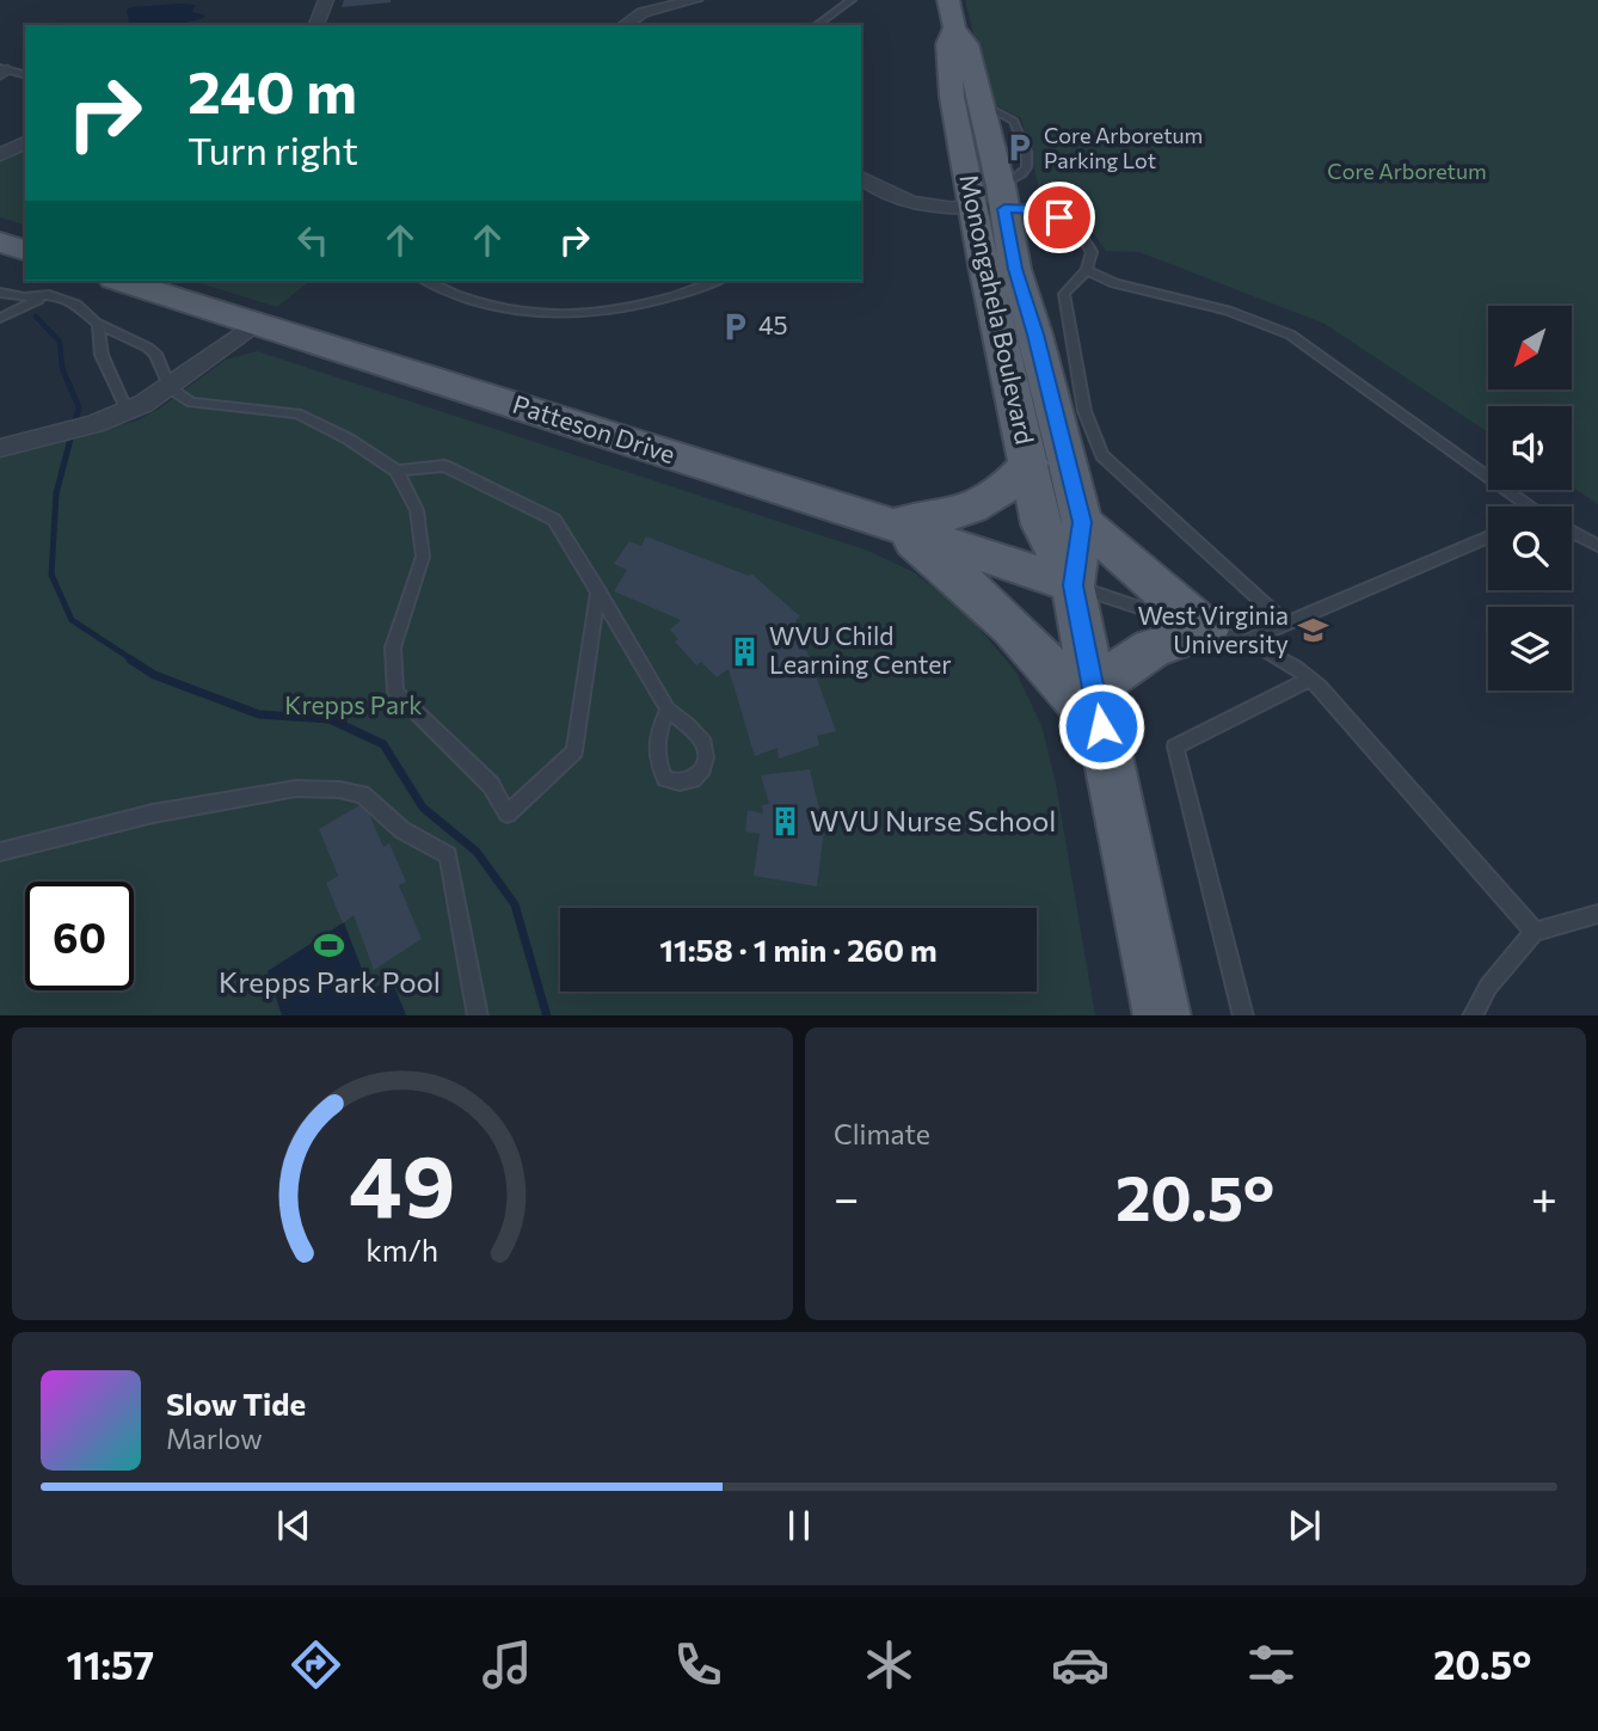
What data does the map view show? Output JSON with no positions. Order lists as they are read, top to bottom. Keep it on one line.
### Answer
{"streets":{"main road":["Monongahela Boulevard","Patteson Drive"]},"crossings":[["Monongahela Boulevard","Patteson Drive"]],"parks":["Core Arboretum","Krepps Park"],"places":{"parking":["Core Arboretum Parking Lot","45"],"school or university":["West Virginia University"],"building":["WVU Child Learning Center","WVU Nurse School"],"sports":["Krepps Park Pool"]},"north":"bottom left","page":{"turn":["240 m","Turn right"],"limit":"60","trip":"11:58 · 1 min · 260 m","tile":"Climate","heat":["−","20.5°","+"],"song":["Slow Tide","Marlow"],"tabs":["11:57","20.5°"],"gauge":["49","km/h"]}}
